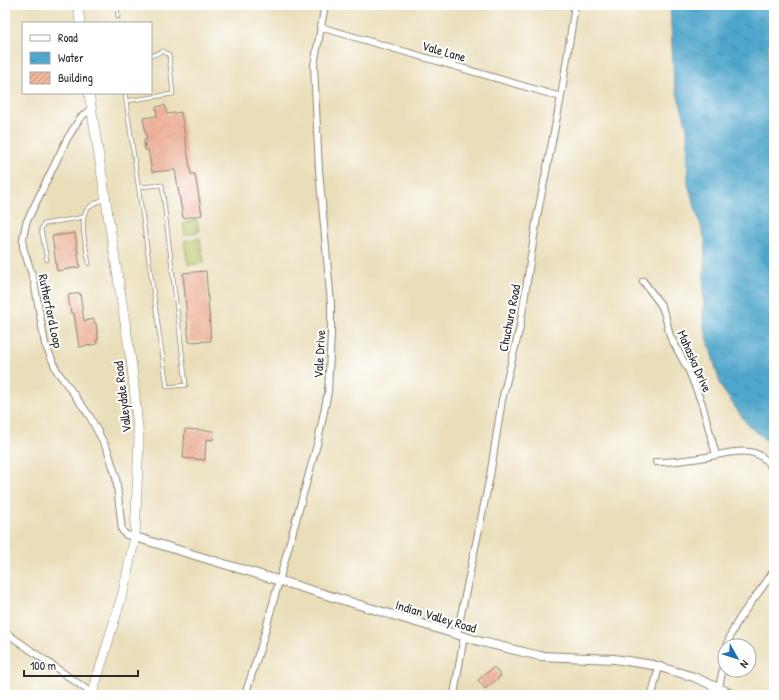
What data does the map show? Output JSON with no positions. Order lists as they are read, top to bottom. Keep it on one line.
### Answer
{"streets":{"main road":["Valleydale Road"],"street":["Vale Lane","Rutherford Loop","Chuchura Road","Vale Drive","Mahaska Drive","Indian Valley Road"]},"crossings":[["Vale Lane","Chuchura Road"],["Vale Lane","Vale Drive"],["Rutherford Loop","Valleydale Road"],["Rutherford Loop","Indian Valley Road"],["Chuchura Road","Indian Valley Road"],["Vale Drive","Indian Valley Road"],["Valleydale Road","Indian Valley Road"]],"legend":["Road","Water","Building"],"scale_bar":"100 m","north":"bottom right"}
